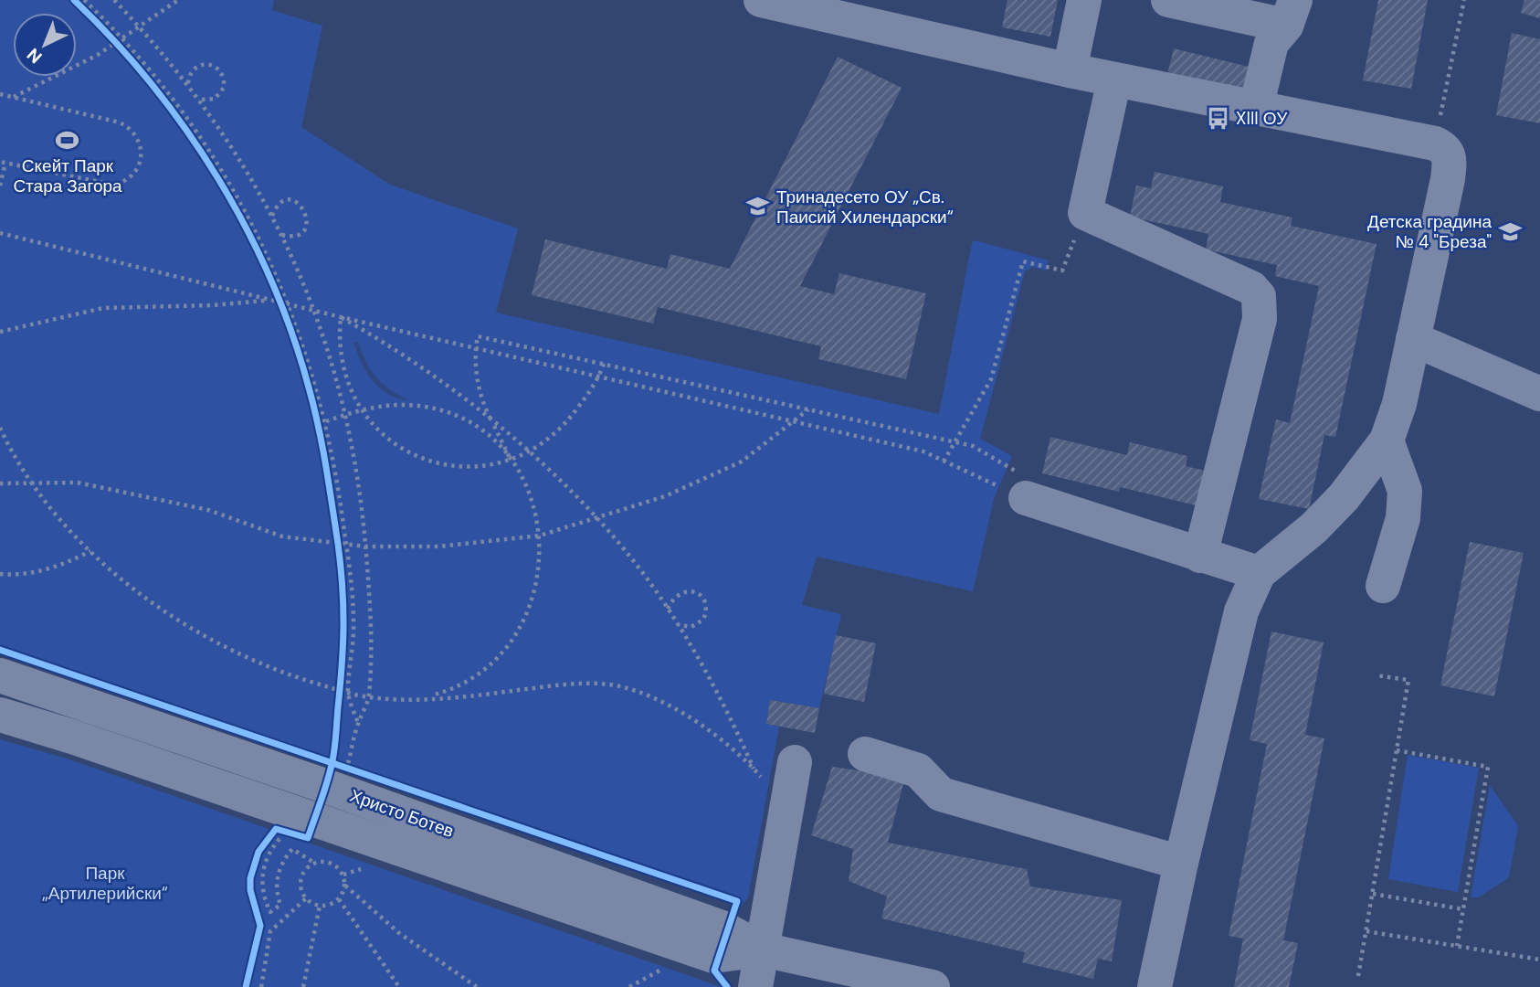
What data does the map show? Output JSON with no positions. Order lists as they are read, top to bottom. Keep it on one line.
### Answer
{"streets":{"street":["Христо Ботев"]},"parks":["Парк „Артилерийски“"],"places":{"bus stop":["XIII ОУ"],"sports":["Скейт Парк Стара Загора"],"school or university":["Тринадесето ОУ „Св. Паисий Хилендарски“","Детска градина № 4 \"Бреза\""]},"north":"bottom left"}
